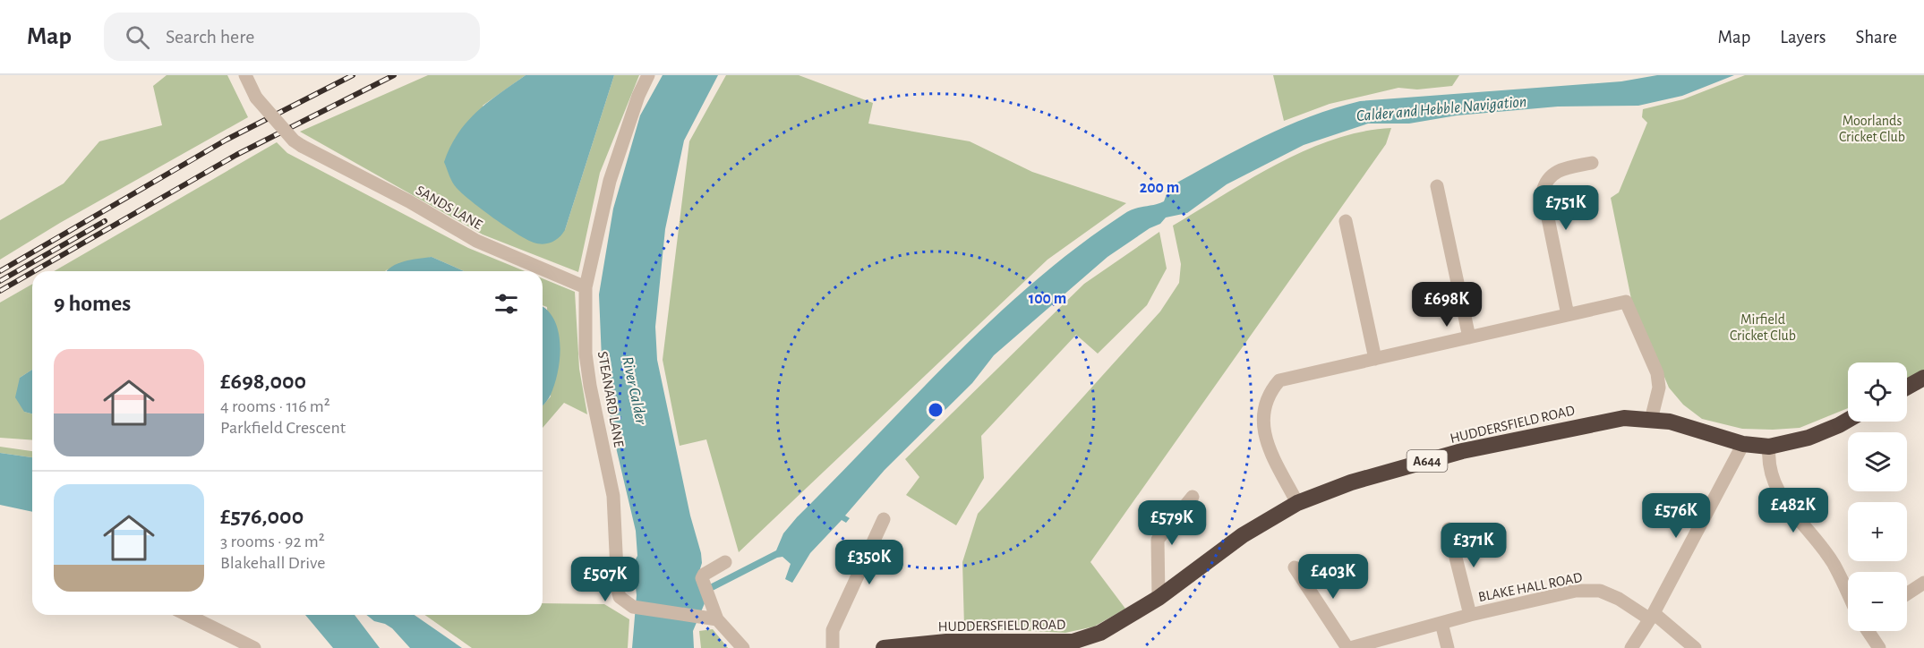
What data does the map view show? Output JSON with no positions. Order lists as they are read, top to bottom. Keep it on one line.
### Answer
{"streets":{"highway":["HUDDERSFIELD ROAD","A644"],"street":["SANDS LANE","STEANARD LANE","BLAKE HALL ROAD"]},"crossings":[["SANDS LANE","STEANARD LANE"]],"water":["Calder and Hebble Navigation","River Calder"],"parks":["Moorlands Cricket Club","Mirfield Cricket Club"],"page":{"header":"Map","search":"Search here","nav":["Map","Layers","Share"],"price":["£751K","£698K","£482K","£576K","£579K","£371K","£350K","£403K","£507K"],"heading":"9 homes","list":[{"name":"£698,000","note":"4 rooms · 116 m² · Parkfield Crescent"},{"name":"£576,000","note":"3 rooms · 92 m² · Blakehall Drive"}],"map_buttons":["+","−"]},"rings":["200 m","100 m"]}
